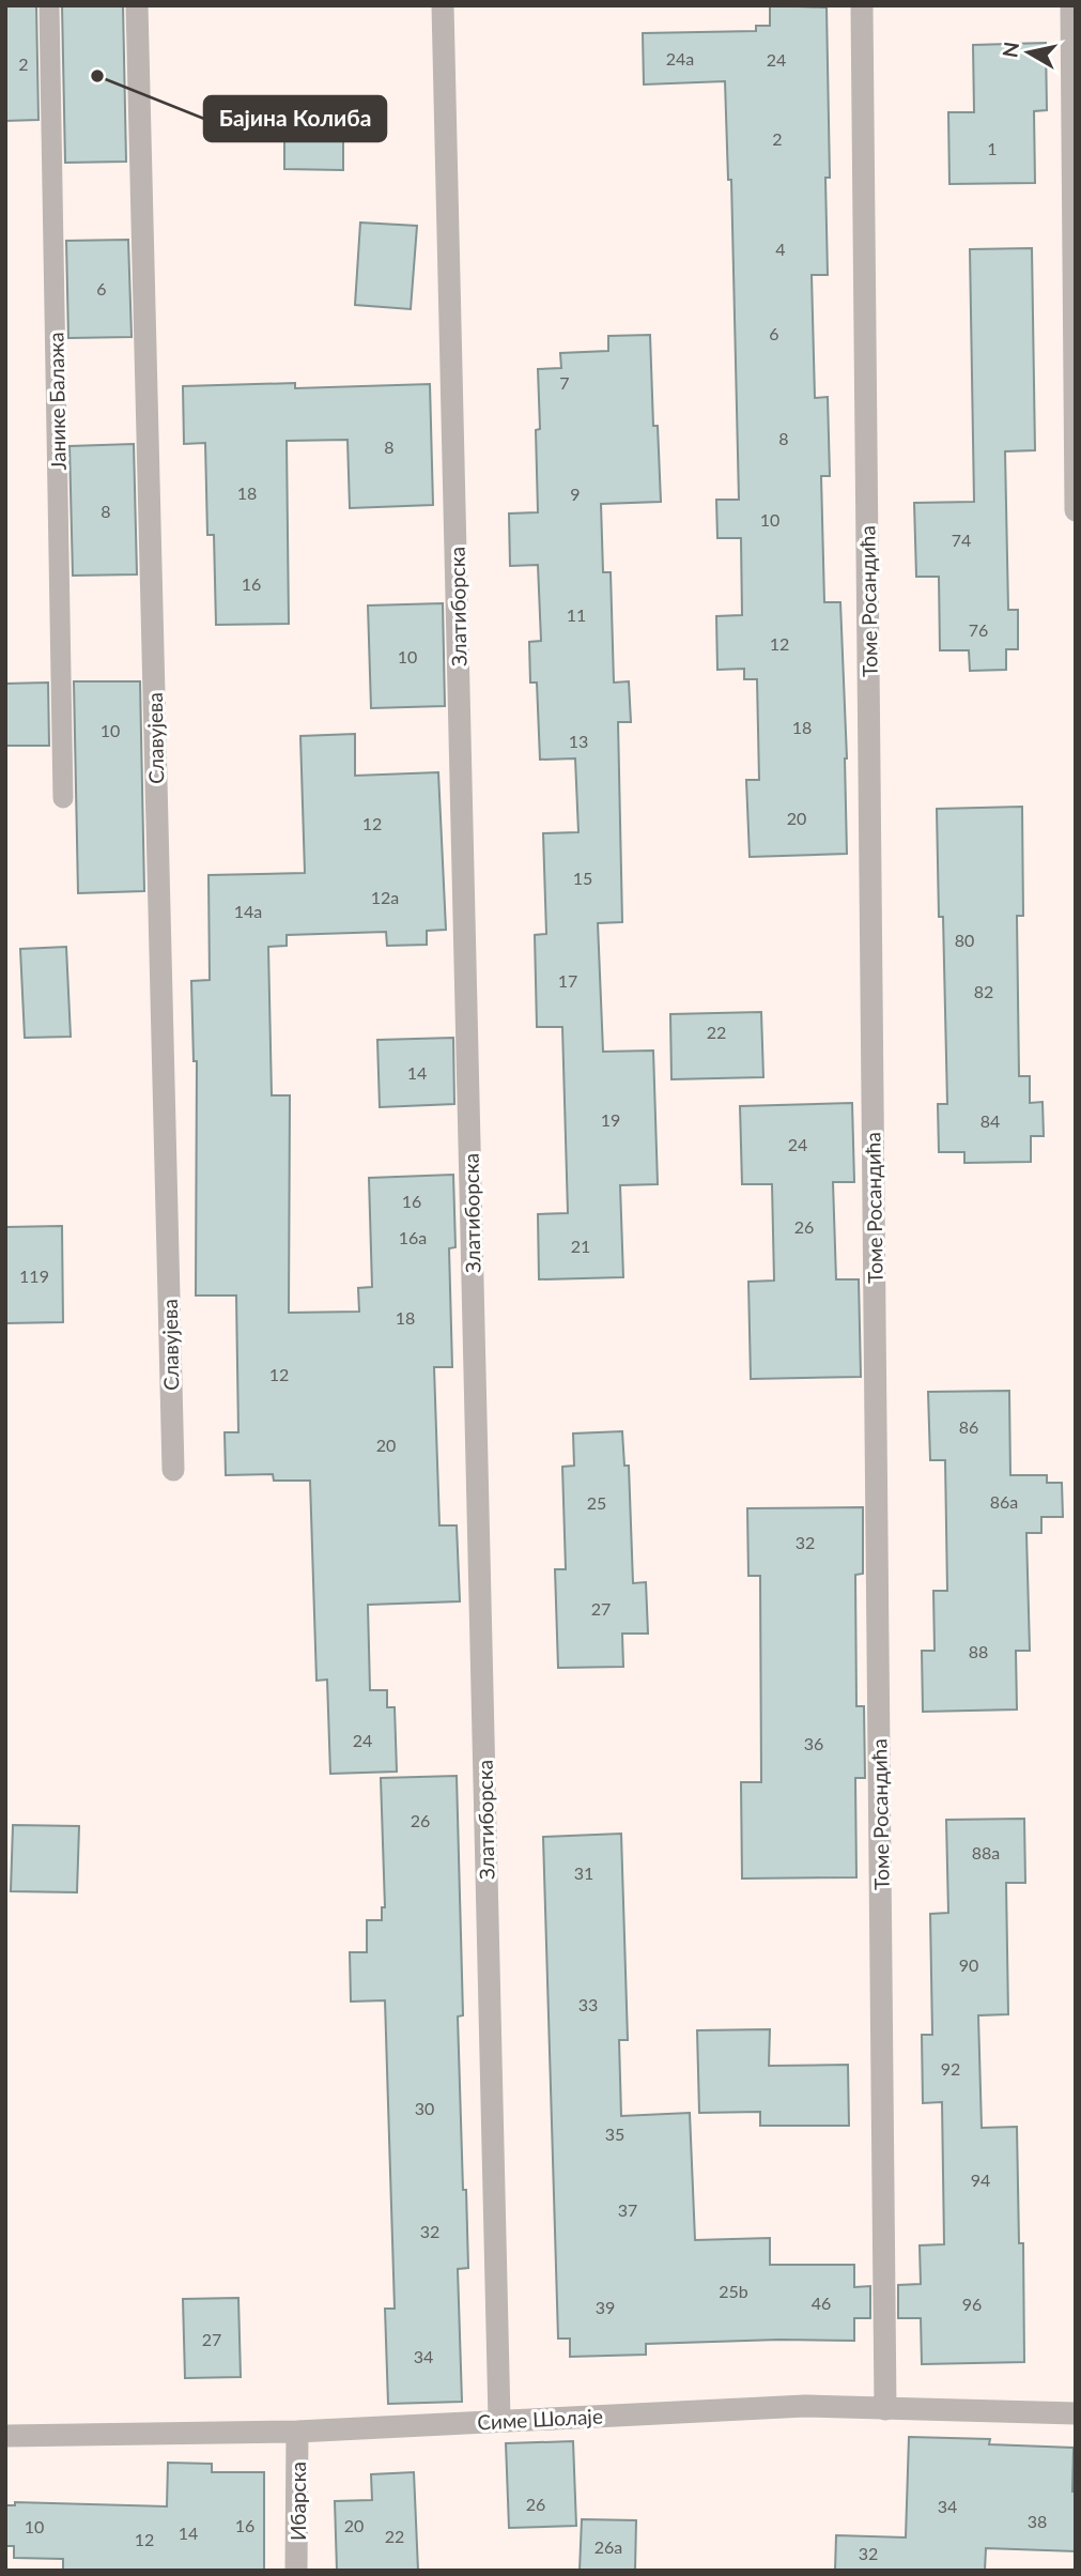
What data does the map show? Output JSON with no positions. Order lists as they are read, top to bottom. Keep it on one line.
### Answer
{"streets":{"street":["Томе Росандића","Златиборска","Славујева","Симе Шолаје","Ибарска"],"lane":["Јанике Балажа"]},"crossings":[["Томе Росандића","Симе Шолаје"],["Златиборска","Симе Шолаје"],["Симе Шолаје","Ибарска"]],"places":["Бајина Колиба"],"house_numbers":["24a","24","2","2","1","4","6","6","7","8","8","18","9","8","10","74","16","11","76","12","10","18","10","13","20","12","15","12a","14a","80","17","82","22","14","19","84","24","16","26","16a","21","119","18","12","86","20","86a","25","32","27","88","24","36","26","88a","31","90","33","92","30","35","94","37","32","25b","46","96","39","27","34","26","34","38","16","20","10","14","22","12","26a","32"],"north":"left"}
